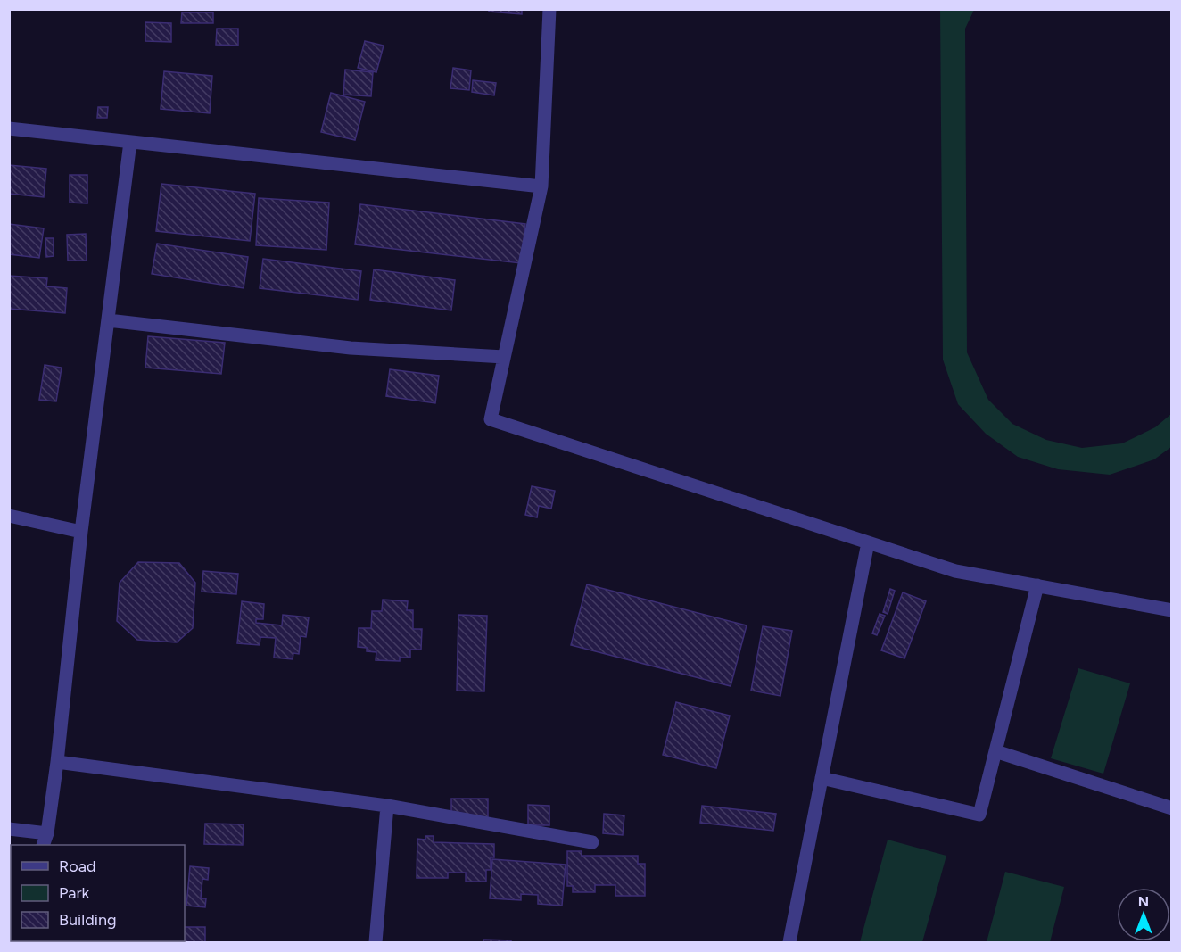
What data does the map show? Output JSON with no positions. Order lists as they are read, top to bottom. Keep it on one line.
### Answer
{"legend":["Road","Park","Building"],"north":"top"}
